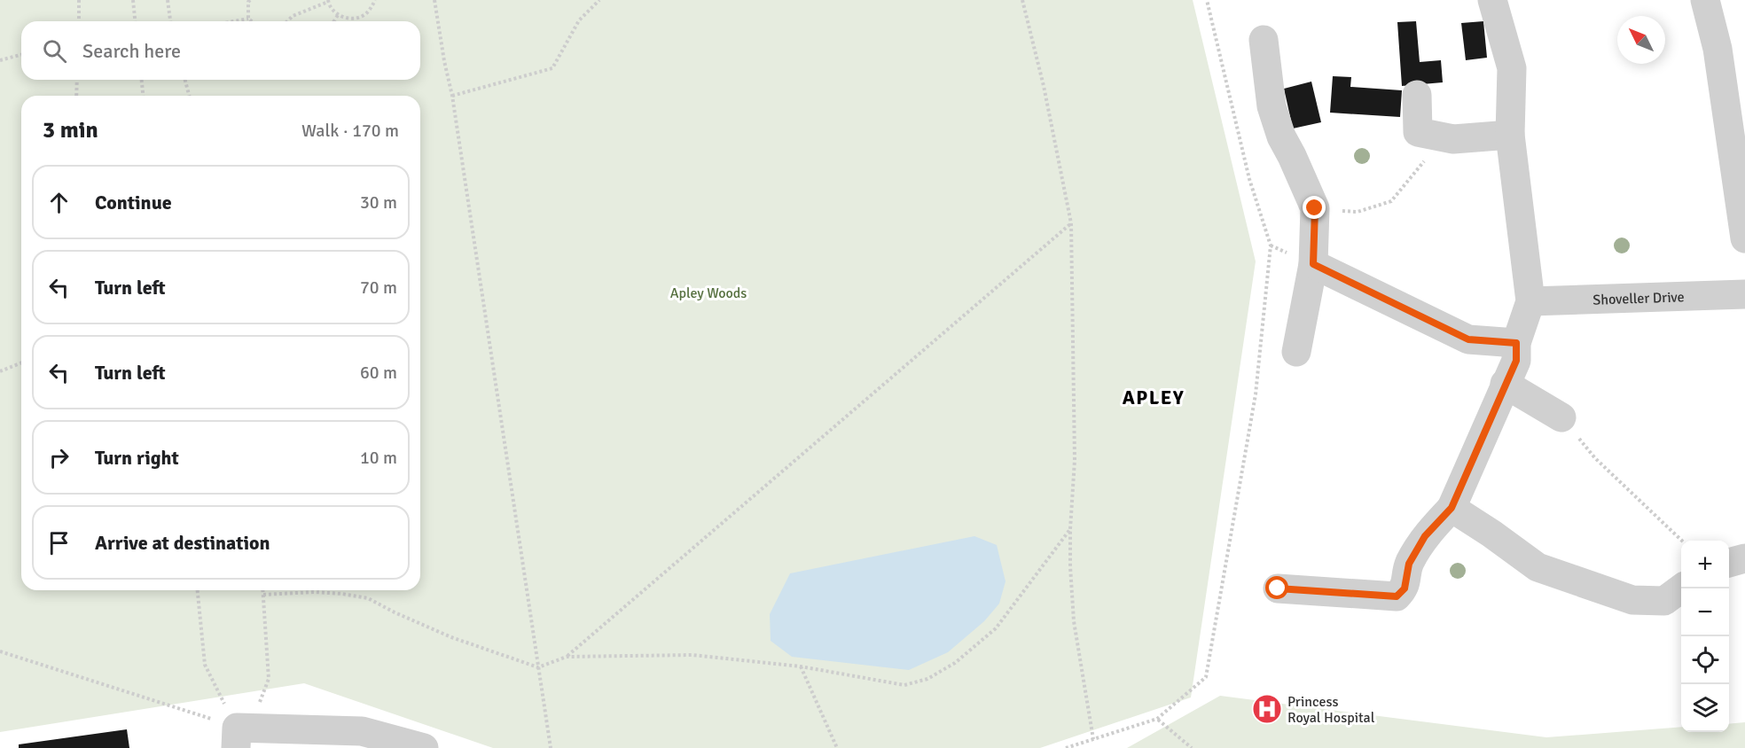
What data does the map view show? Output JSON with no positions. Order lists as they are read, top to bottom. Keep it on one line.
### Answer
{"streets":{"street":["Shoveller Drive"]},"districts":["APLEY"],"parks":["Apley Woods"],"places":{"hospital":["Princess Royal Hospital"]},"north":"top left","page":{"search":"Search here","heading":["3 min","Walk · 170 m"],"list":[["Continue","30 m"],["Turn left","70 m"],["Turn left","60 m"],["Turn right","10 m"],"Arrive at destination"],"map_buttons":["+","−"]}}
